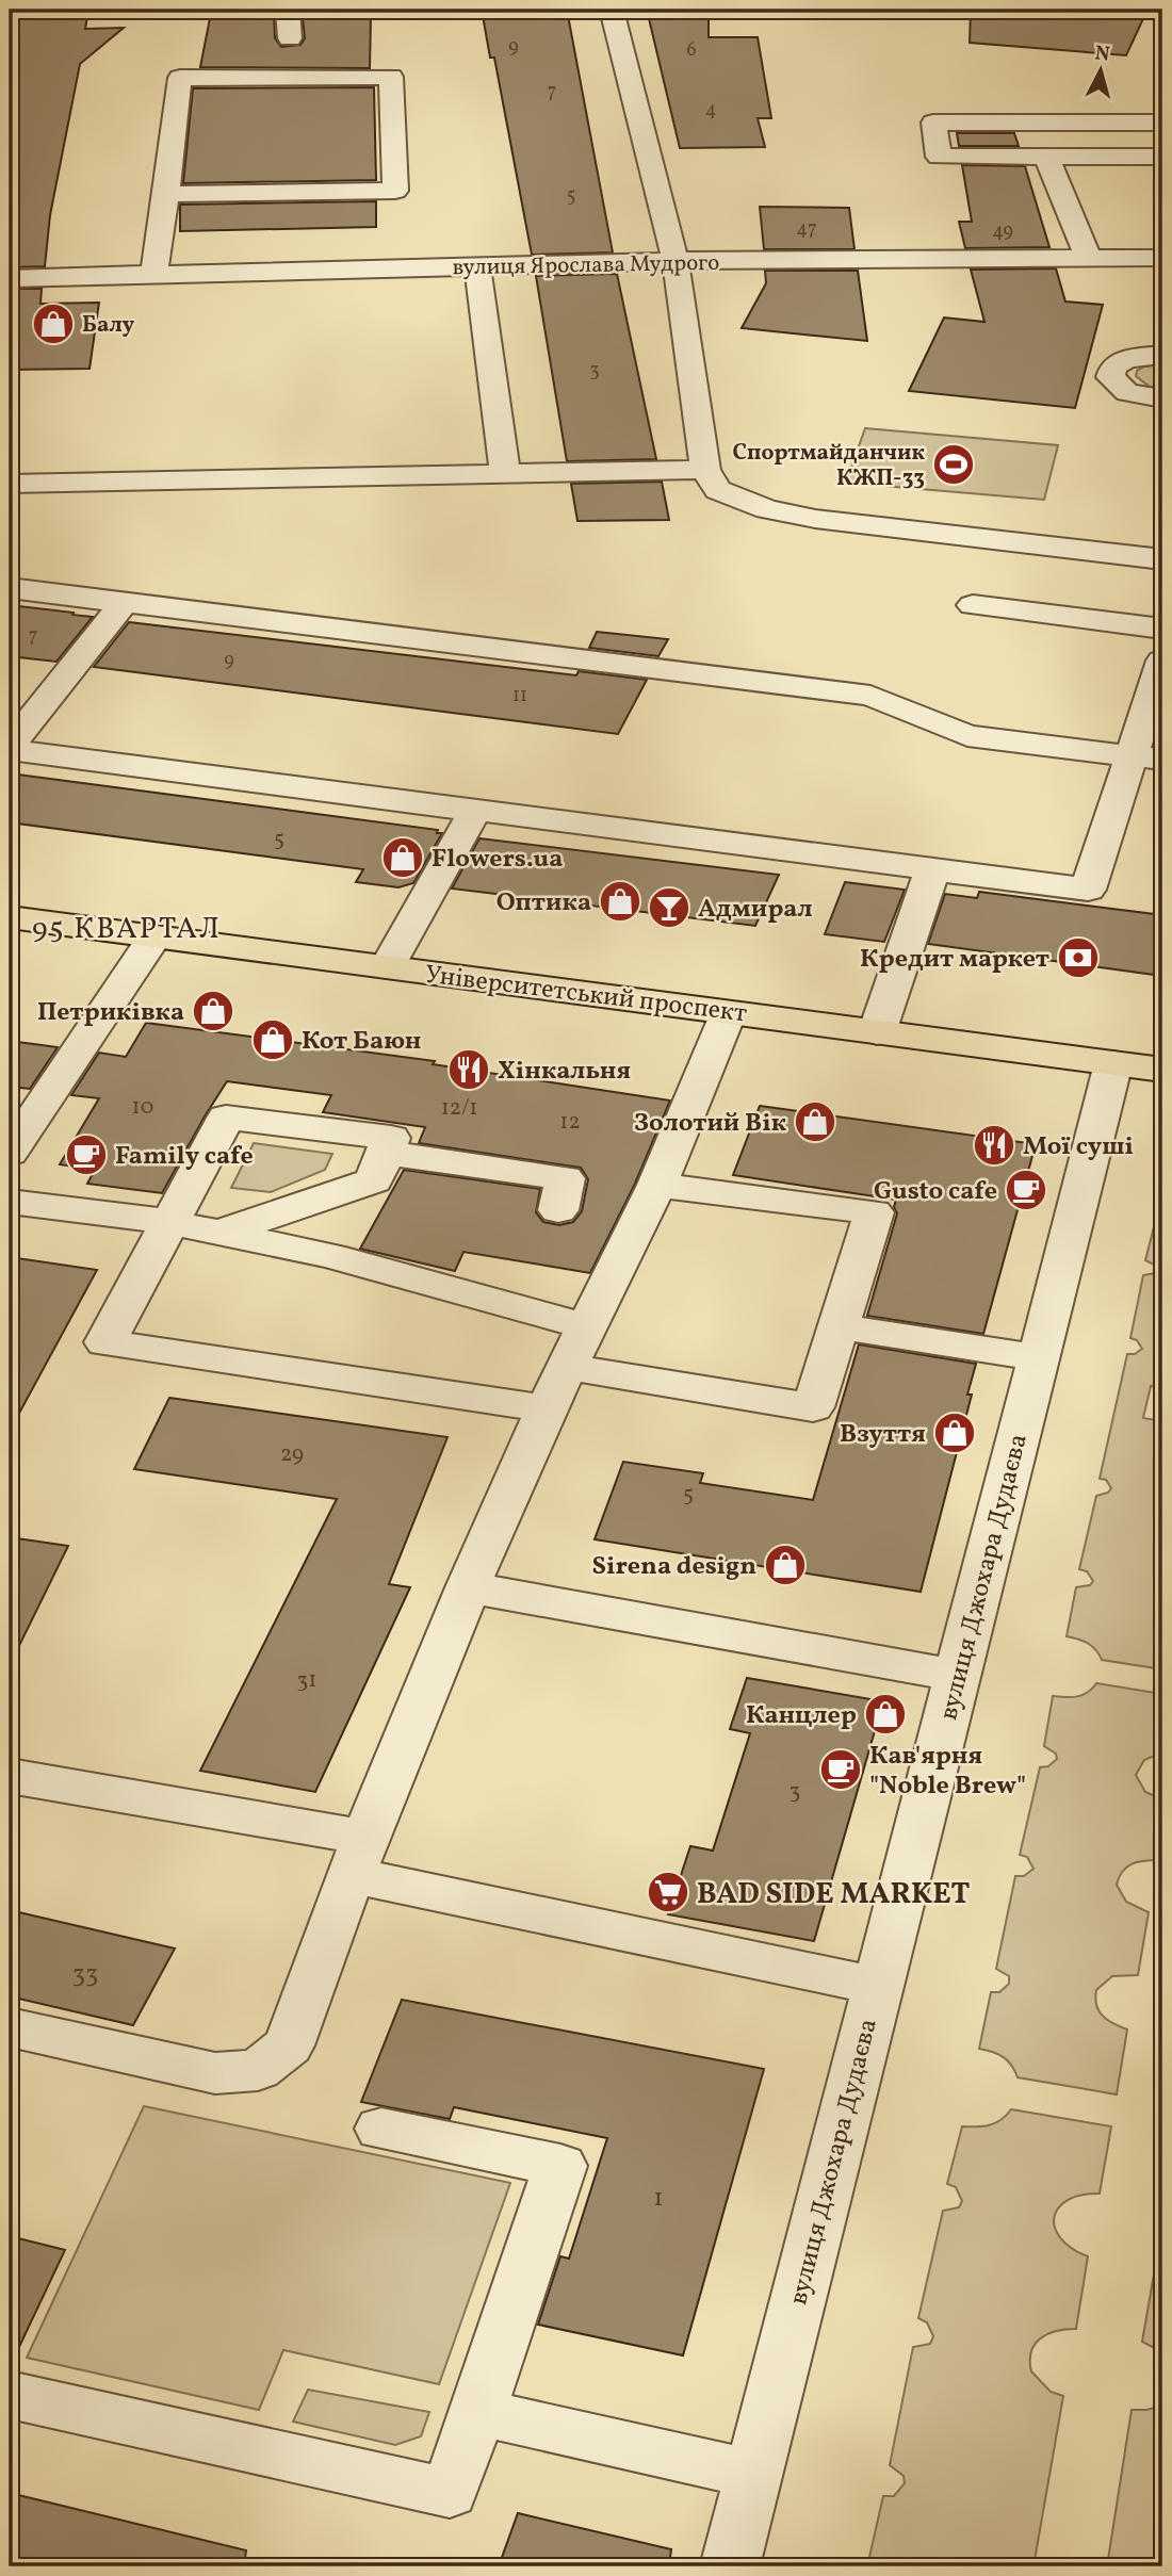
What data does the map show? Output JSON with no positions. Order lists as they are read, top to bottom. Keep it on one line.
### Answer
{"streets":{"main road":["Університетський проспект"],"street":["вулиця Ярослава Мудрого","вулиця Джохара Дудаєва"]},"crossings":[["Університетський проспект","вулиця Джохара Дудаєва"]],"districts":["95 КВАРТАЛ"],"places":{"shop":["Балу","Flowers.ua","Оптика","Петриківка","Кот Баюн","Золотий Вік","Взуття","Sirena design","Канцлер"],"sports":["Спортмайданчик КЖП-33"],"bar":["Адмирал"],"bank":["Кредит маркет"],"restaurant":["Хінкальня","Мої суші"],"cafe":["Family cafe","Gusto cafe","Кав'ярня \"Noble Brew\""],"supermarket":["BAD SIDE MARKET"]},"house_numbers":["9","6","7","4","5","47","49","3","7","9","11","5","10","12/1","12","29","5","31","3","33","1"],"north":"top"}
